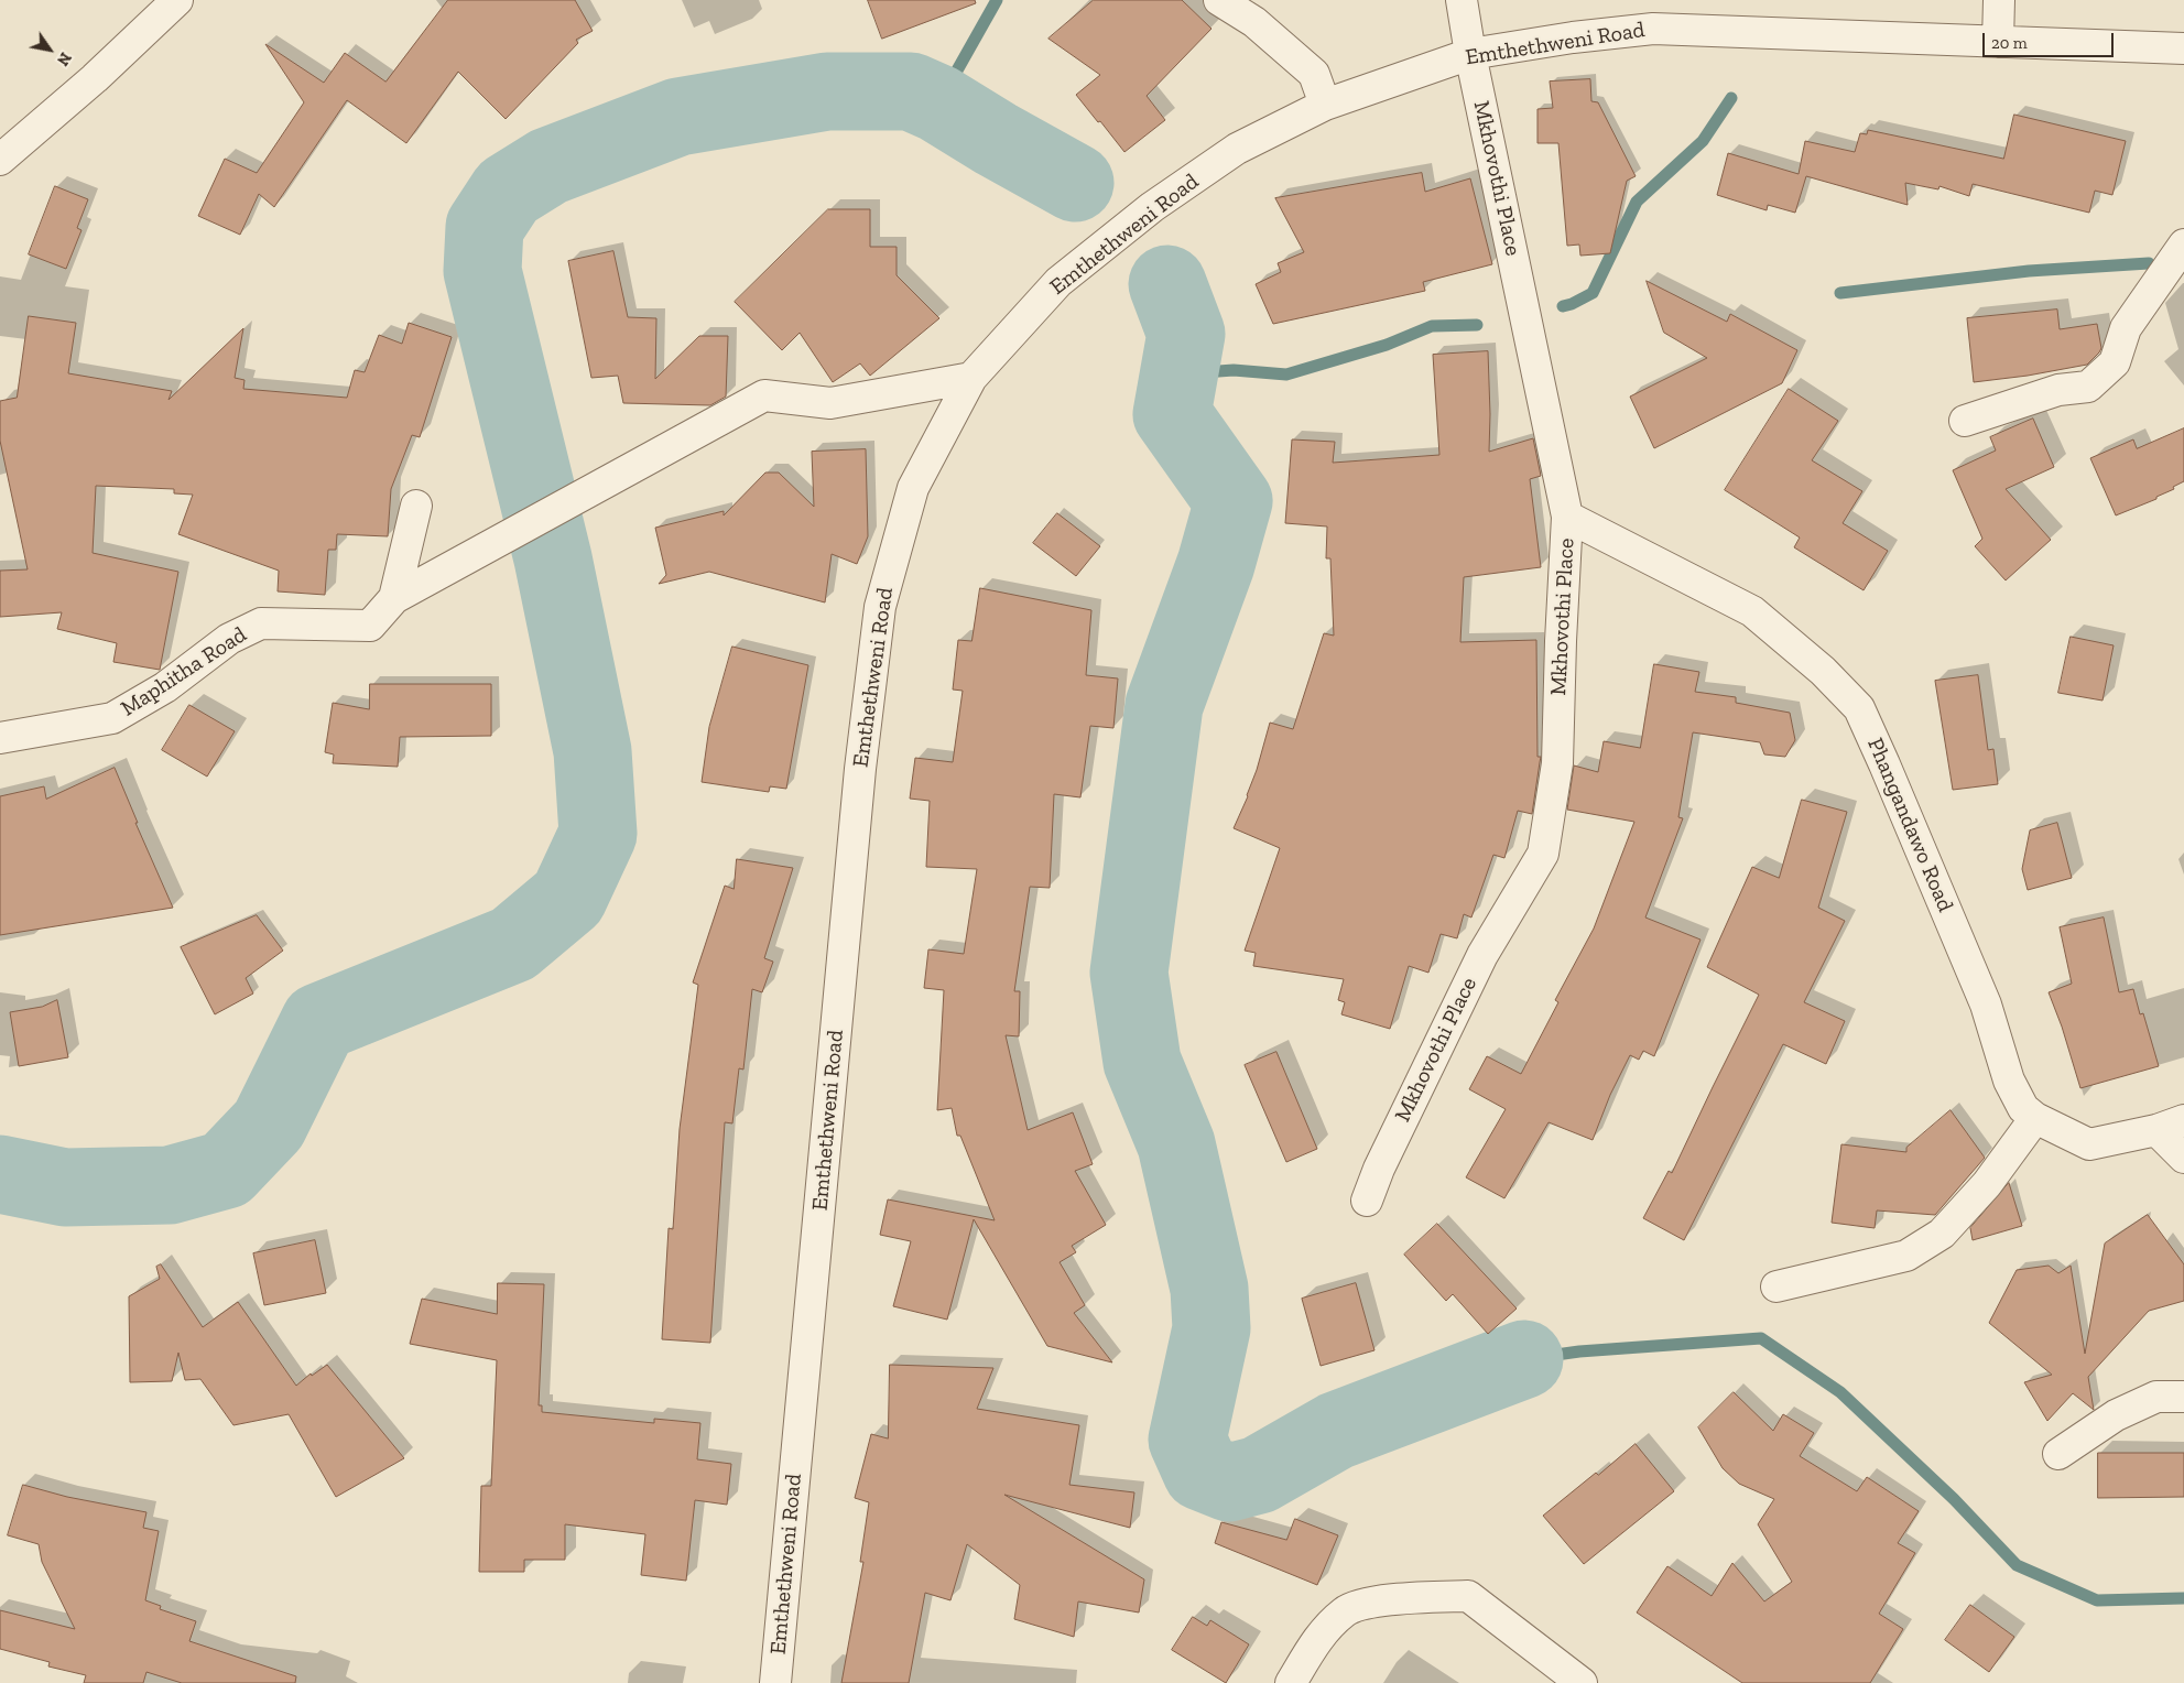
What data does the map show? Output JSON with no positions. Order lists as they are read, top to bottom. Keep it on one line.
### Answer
{"streets":{"street":["Emthethweni Road","Mkhovothi Place","Maphitha Road","Phangandawo Road"]},"crossings":[["Emthethweni Road","Mkhovothi Place"],["Mkhovothi Place","Phangandawo Road"]],"scale_bar":"20 m","north":"bottom right"}
